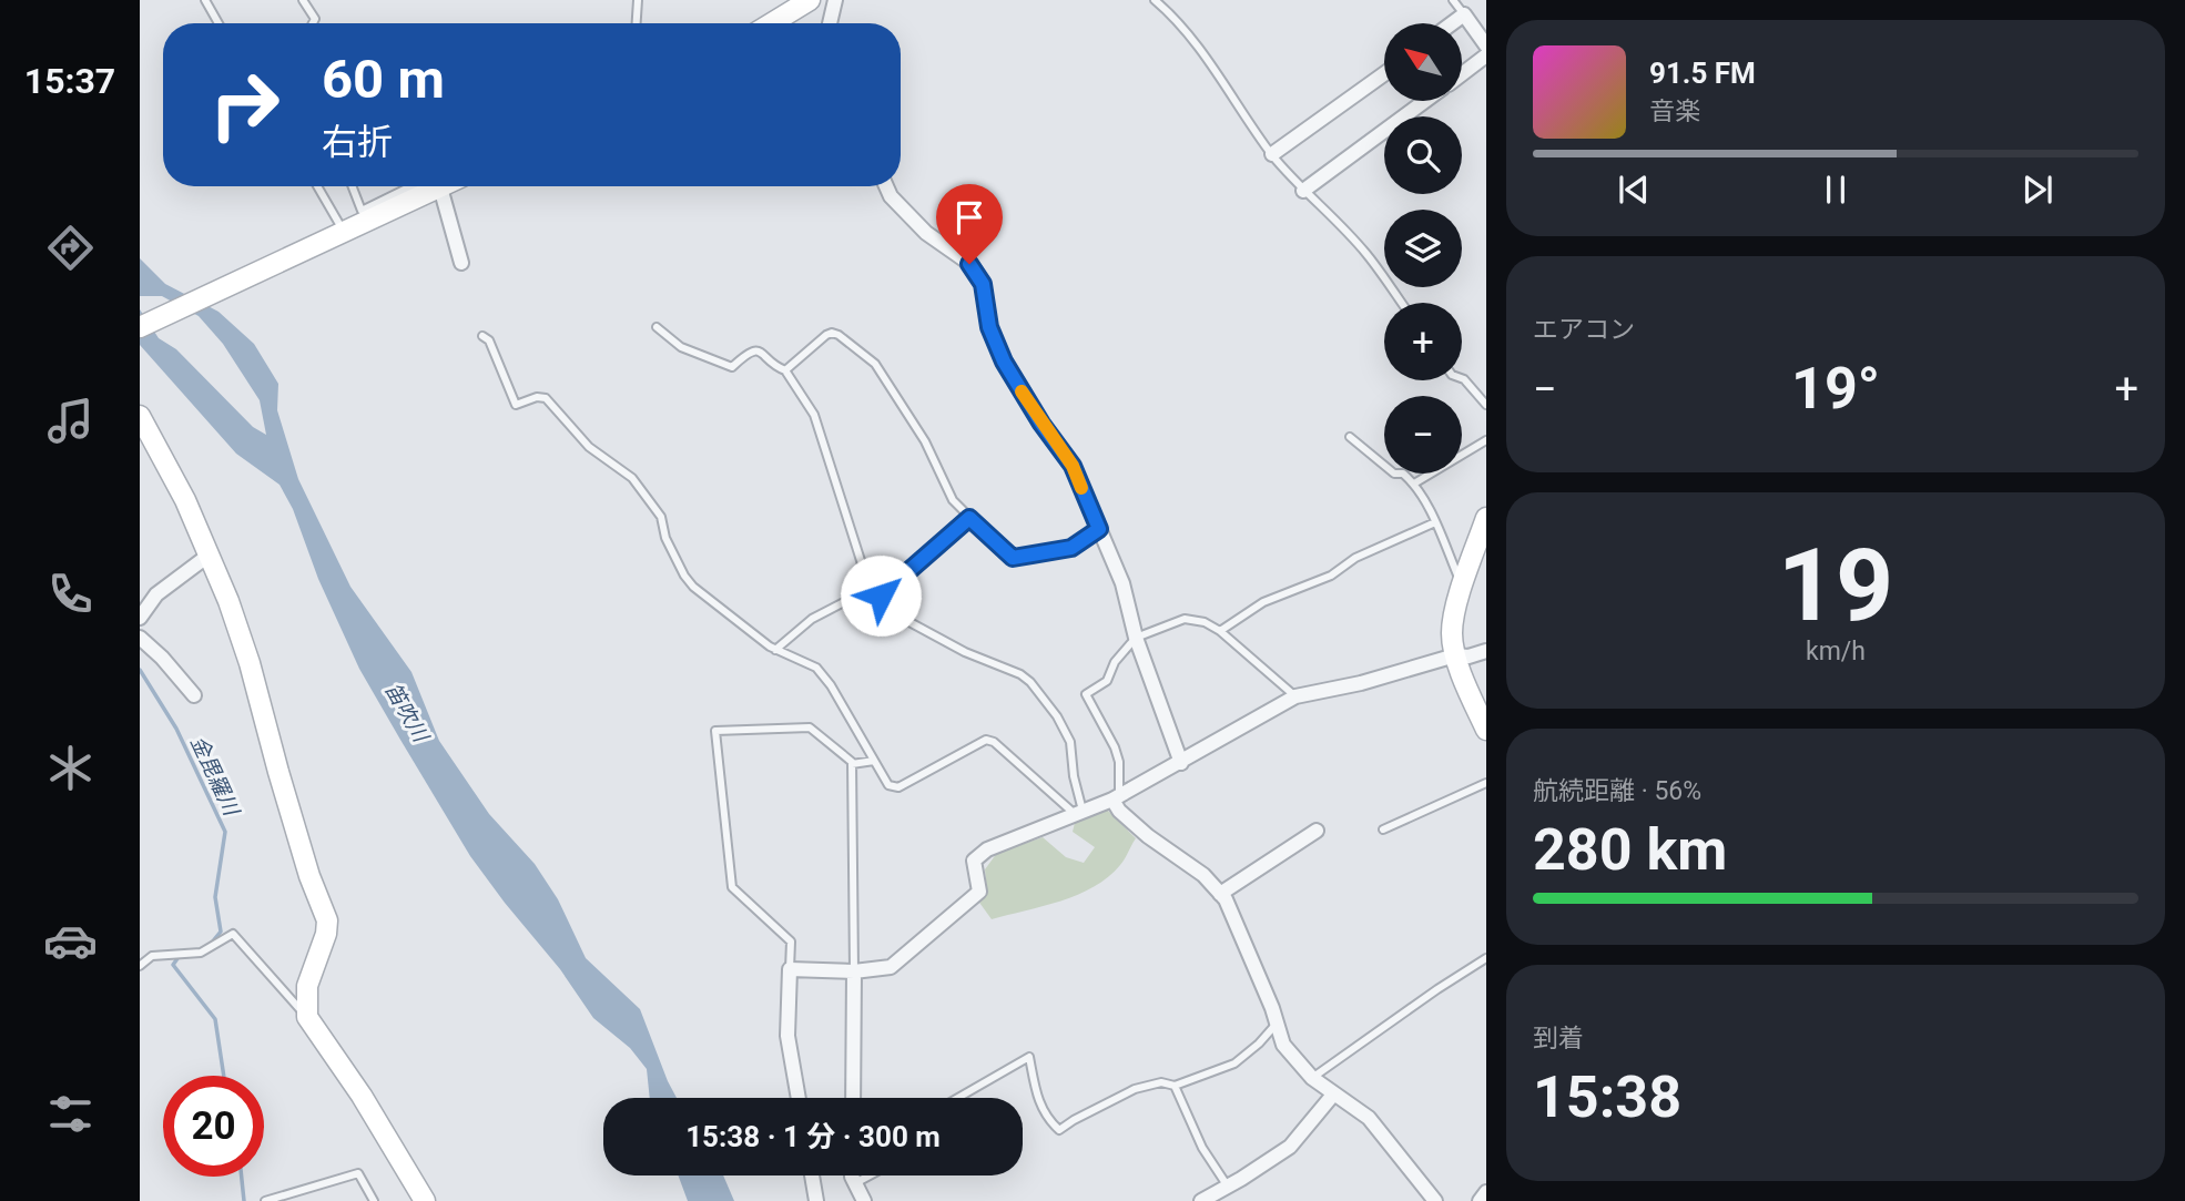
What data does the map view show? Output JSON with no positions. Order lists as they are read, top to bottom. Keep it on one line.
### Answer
{"water":["笛吹川","金毘羅川"],"north":"top left","page":{"tabs":"15:37","map_buttons":["+","−"],"turn":["60 m","右折"],"song":["91.5 FM","音楽"],"tile":["エアコン",["19","km/h"],["航続距離 · 56%","280 km"],["到着","15:38"]],"heat":["−","19°","+"],"limit":"20","trip":"15:38 · 1 分 · 300 m"}}
